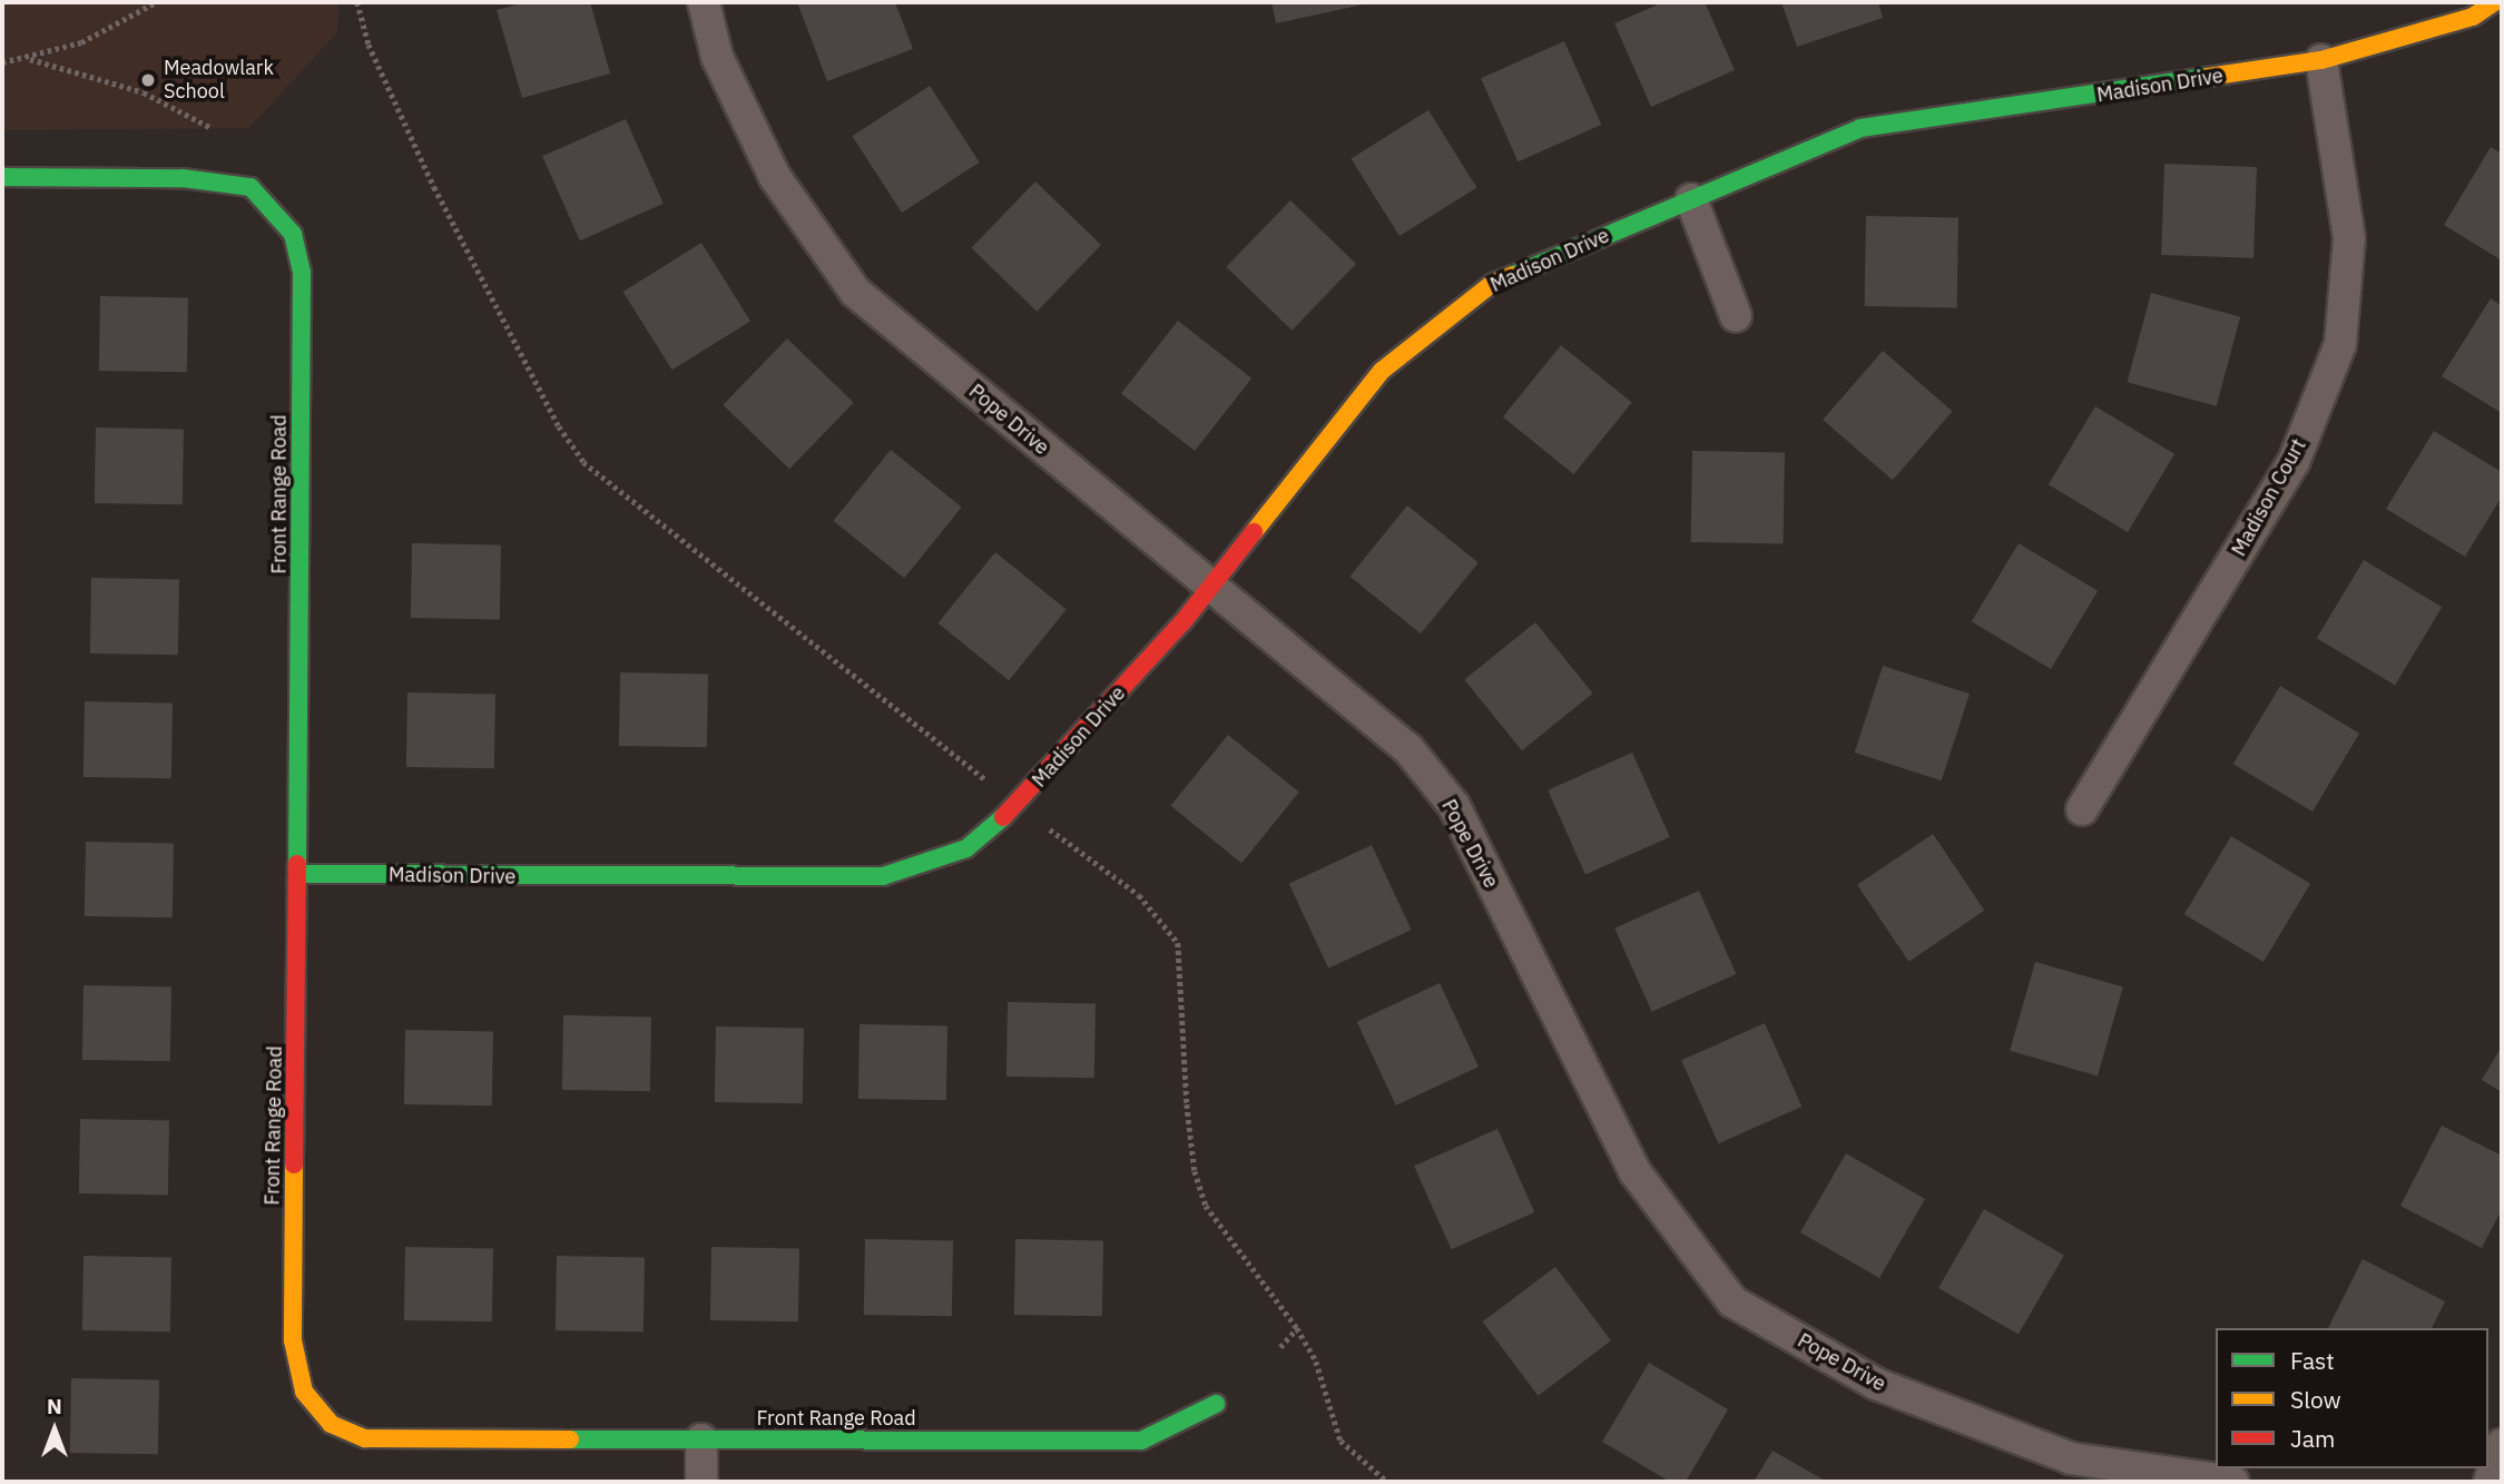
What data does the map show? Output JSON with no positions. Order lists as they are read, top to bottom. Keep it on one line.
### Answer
{"streets":{"street":["Madison Drive","Pope Drive","Front Range Road","Madison Court"]},"crossings":[["Madison Drive","Pope Drive"],["Madison Drive","Front Range Road"],["Madison Drive","Madison Court"]],"places":["Meadowlark School"],"legend":["Fast","Slow","Jam"],"north":"top"}
